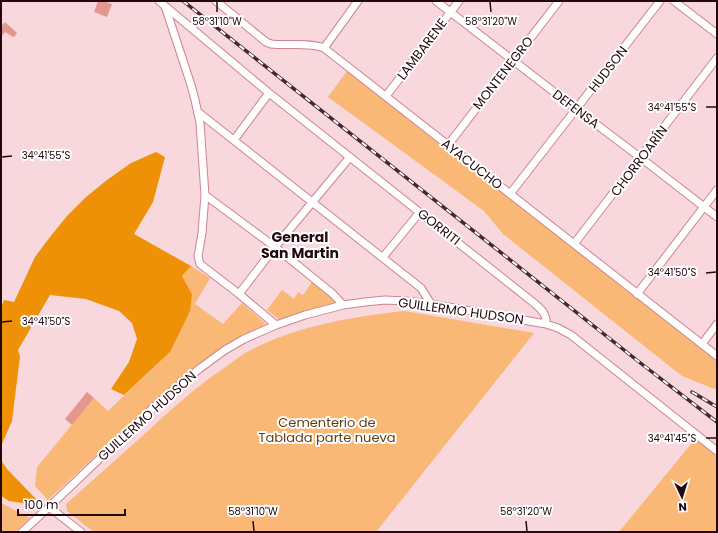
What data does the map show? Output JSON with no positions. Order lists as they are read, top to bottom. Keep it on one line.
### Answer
{"streets":{"street":["LAMBARENE","HUDSON","MONTENEGRO","DEFENSA","CHORROARÍN","AYACUCHO","GORRITI","GUILLERMO HUDSON"]},"crossings":[["LAMBARENE","DEFENSA"],["LAMBARENE","AYACUCHO"],["HUDSON","DEFENSA"],["HUDSON","AYACUCHO"],["MONTENEGRO","DEFENSA"],["MONTENEGRO","AYACUCHO"],["DEFENSA","CHORROARÍN"],["CHORROARÍN","AYACUCHO"],["GORRITI","GUILLERMO HUDSON"]],"districts":["General San Martin"],"parks":["Cementerio de Tablada parte nueva"],"scale_bar":"100 m","north":"bottom","coordinates":["58°31'10\"W","58°31'20\"W","34°41'55\"S","34°41'50\"S","34°41'45\"S"]}
